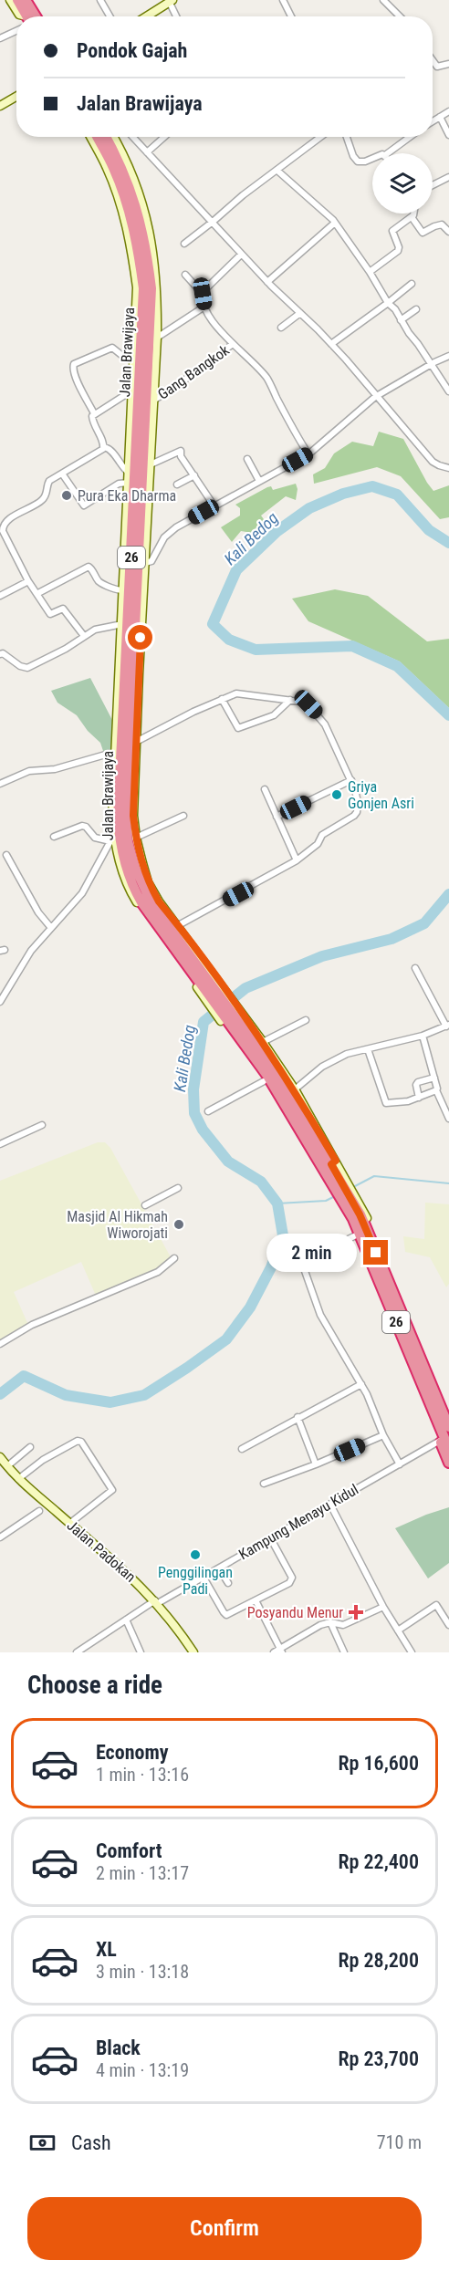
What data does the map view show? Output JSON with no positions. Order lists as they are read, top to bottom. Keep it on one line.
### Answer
{"streets":{"highway":["Jalan Brawijaya","26"],"street":["Gang Bangkok","Kampung Menayu Kidul","Jalan Padokan"]},"crossings":[["Kampung Menayu Kidul","Jalan Padokan"]],"water":["Kali Bedog"],"places":{"other":["Pura Eka Dharma","Griya Gonjen Asri","Masjid Al Hikmah Wiworojati","Penggilingan Padi"],"health":["Posyandu Menur"]},"page":{"banner":["Pondok Gajah","Jalan Brawijaya"],"bubble":"2 min","heading":"Choose a ride","list":[{"name":"Economy","note":"1 min · 13:16","value":"Rp 16,600"},{"name":"Comfort","note":"2 min · 13:17","value":"Rp 22,400"},{"name":"XL","note":"3 min · 13:18","value":"Rp 28,200"},{"name":"Black","note":"4 min · 13:19","value":"Rp 23,700"}],"pay":["Cash","710 m"],"buttons":"Confirm"}}
